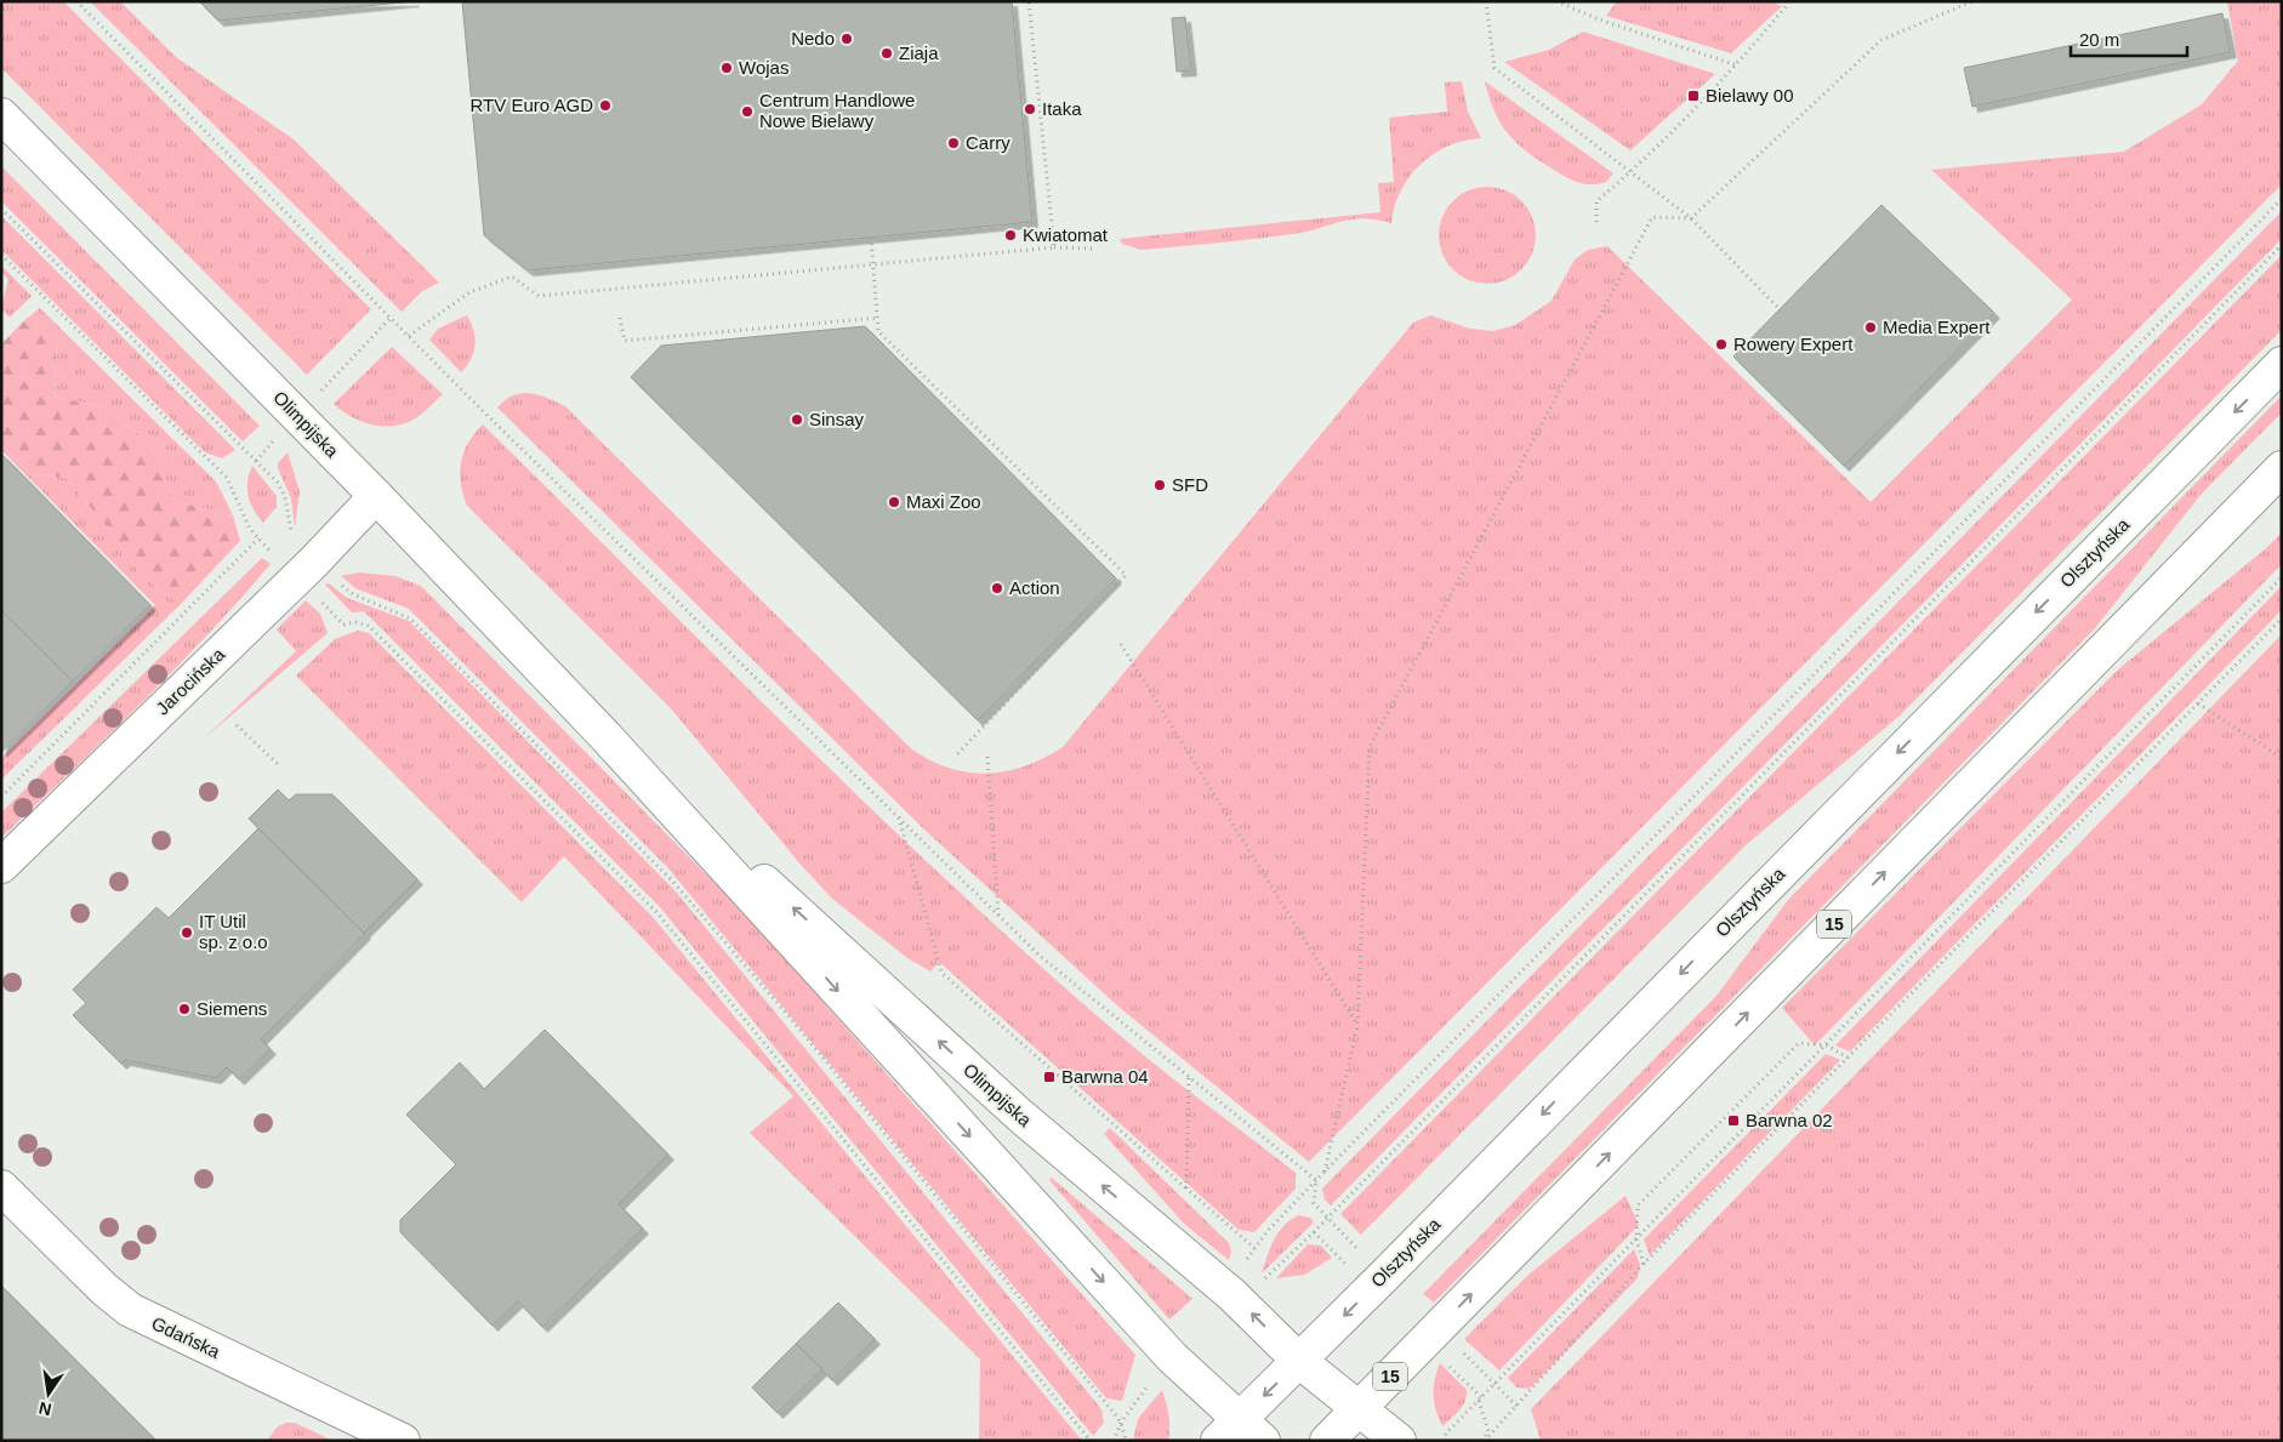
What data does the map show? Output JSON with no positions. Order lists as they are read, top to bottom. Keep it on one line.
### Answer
{"streets":{"main road":["Olimpijska","Olsztyńska","Jarocińska","15","Gdańska"]},"crossings":[["Olimpijska","Olsztyńska"],["Olimpijska","Jarocińska"],["Olimpijska","15"]],"places":{"other":["Nedo","Ziaja","Wojas","RTV Euro AGD","Itaka","Centrum Handlowe Nowe Bielawy","Carry","Kwiatomat","Media Expert","Rowery Expert","Sinsay","SFD","Maxi Zoo","Action","IT Util sp. z o.o","Siemens"],"transit":["Bielawy 00","Barwna 04","Barwna 02"]},"scale_bar":"20 m","north":"bottom"}
